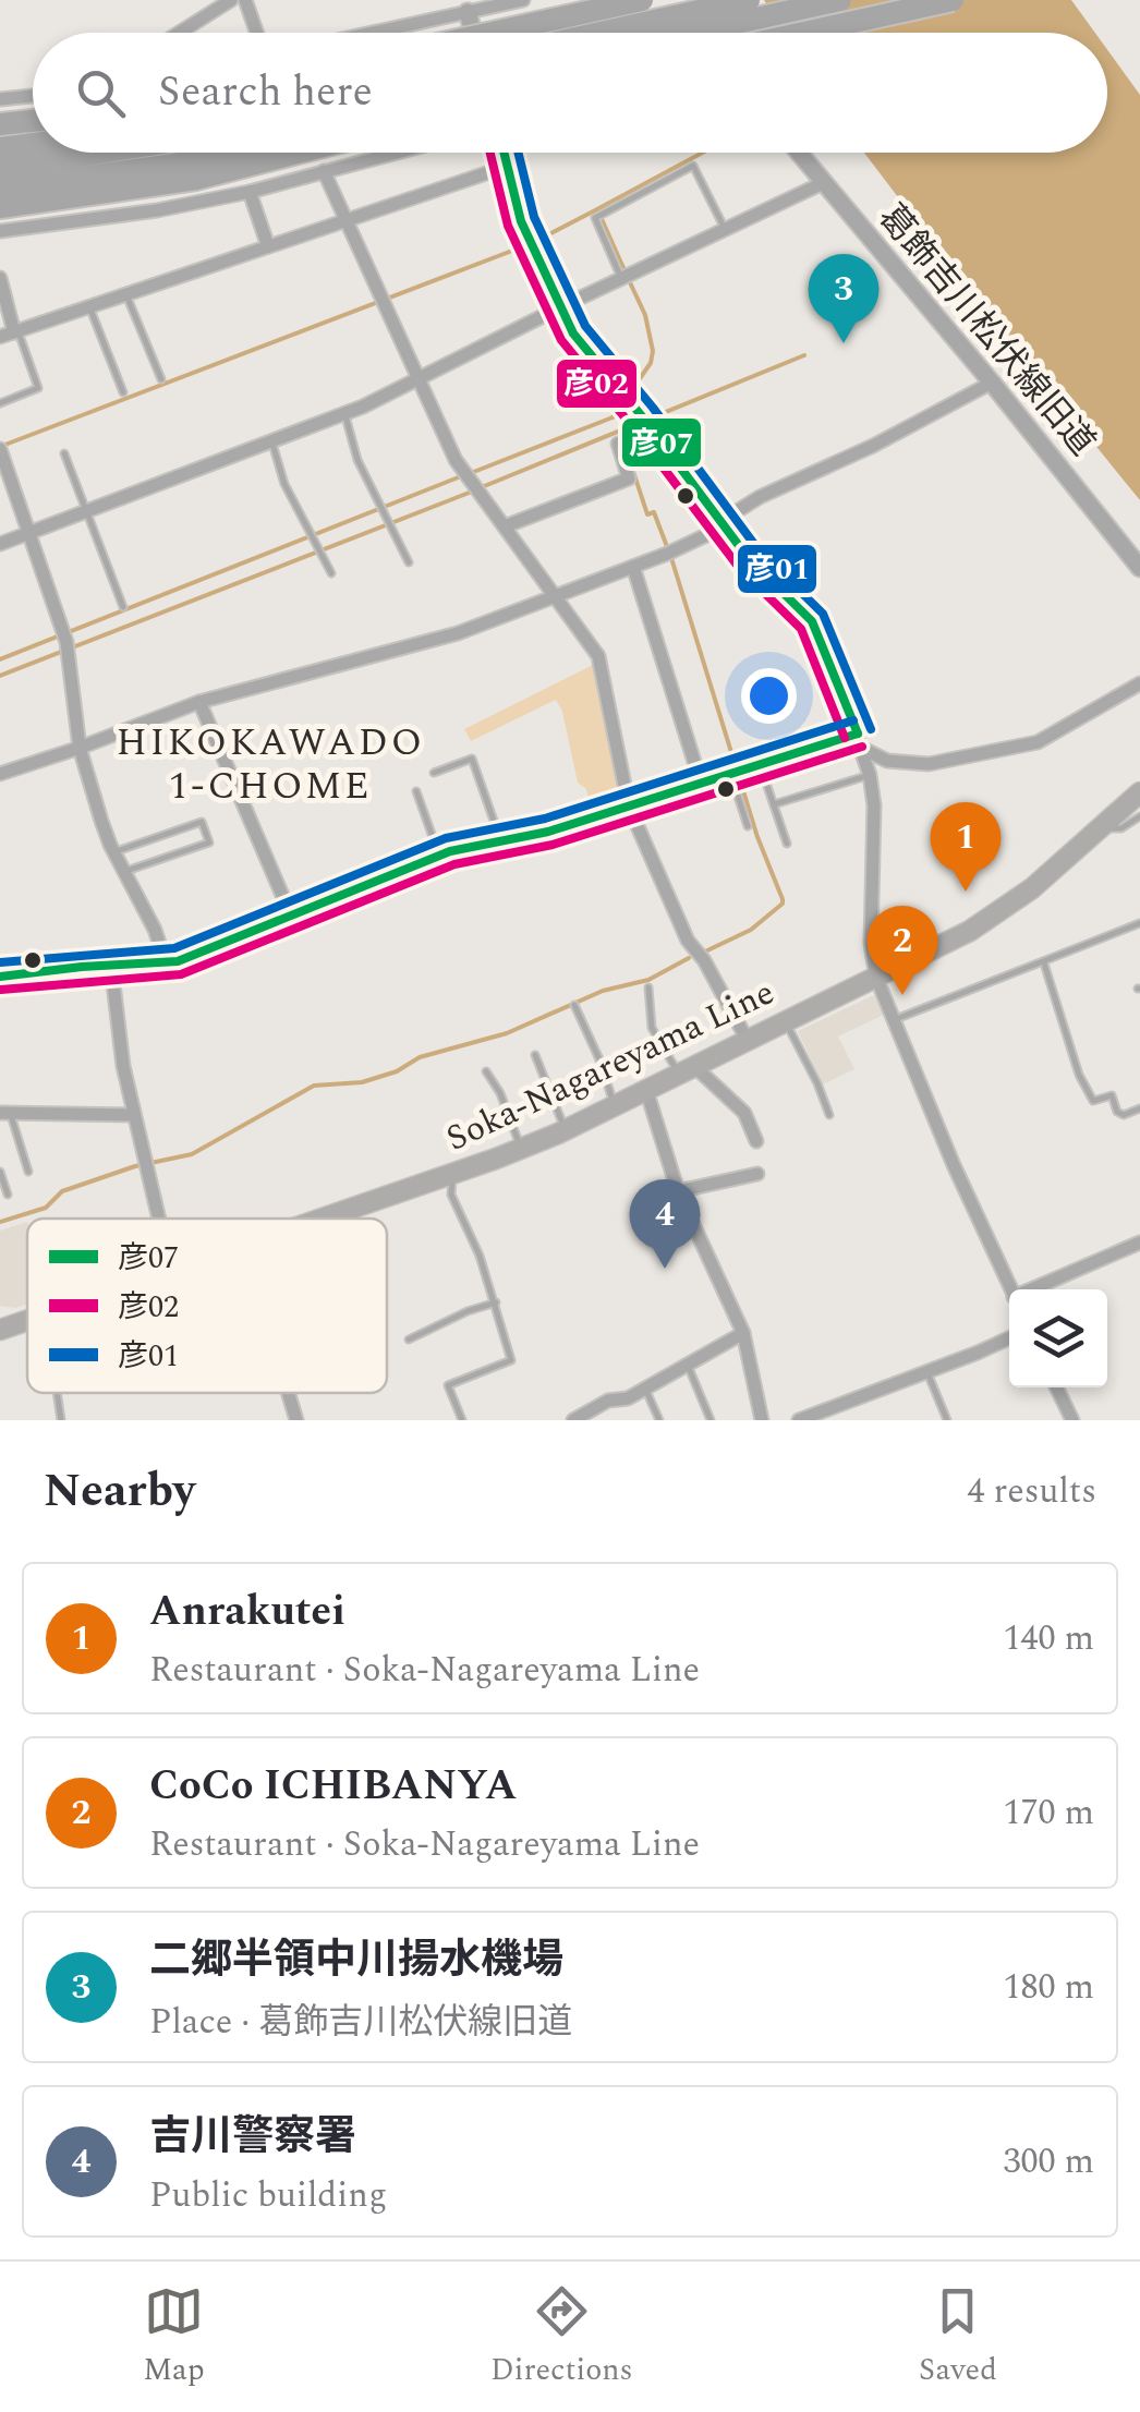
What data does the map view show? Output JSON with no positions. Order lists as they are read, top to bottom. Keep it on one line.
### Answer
{"streets":{"main road":["Soka-Nagareyama Line"],"street":["葛飾吉川松伏線旧道"]},"districts":["HIKOKAWADO 1-CHOME"],"lines":["transit line 彦07","transit line 彦02","transit line 彦01"],"legend":["彦07","彦02","彦01"],"page":{"search":"Search here","pins":["3","1","2","4"],"heading":["Nearby","4 results"],"list":[{"mark":"1","name":"Anrakutei","note":"Restaurant · Soka-Nagareyama Line","value":"140 m"},{"mark":"2","name":"CoCo ICHIBANYA","note":"Restaurant · Soka-Nagareyama Line","value":"170 m"},{"mark":"3","name":"二郷半領中川揚水機場","note":"Place · 葛飾吉川松伏線旧道","value":"180 m"},{"mark":"4","name":"吉川警察署","note":"Public building","value":"300 m"}],"nav":["Map","Directions","Saved"]}}
